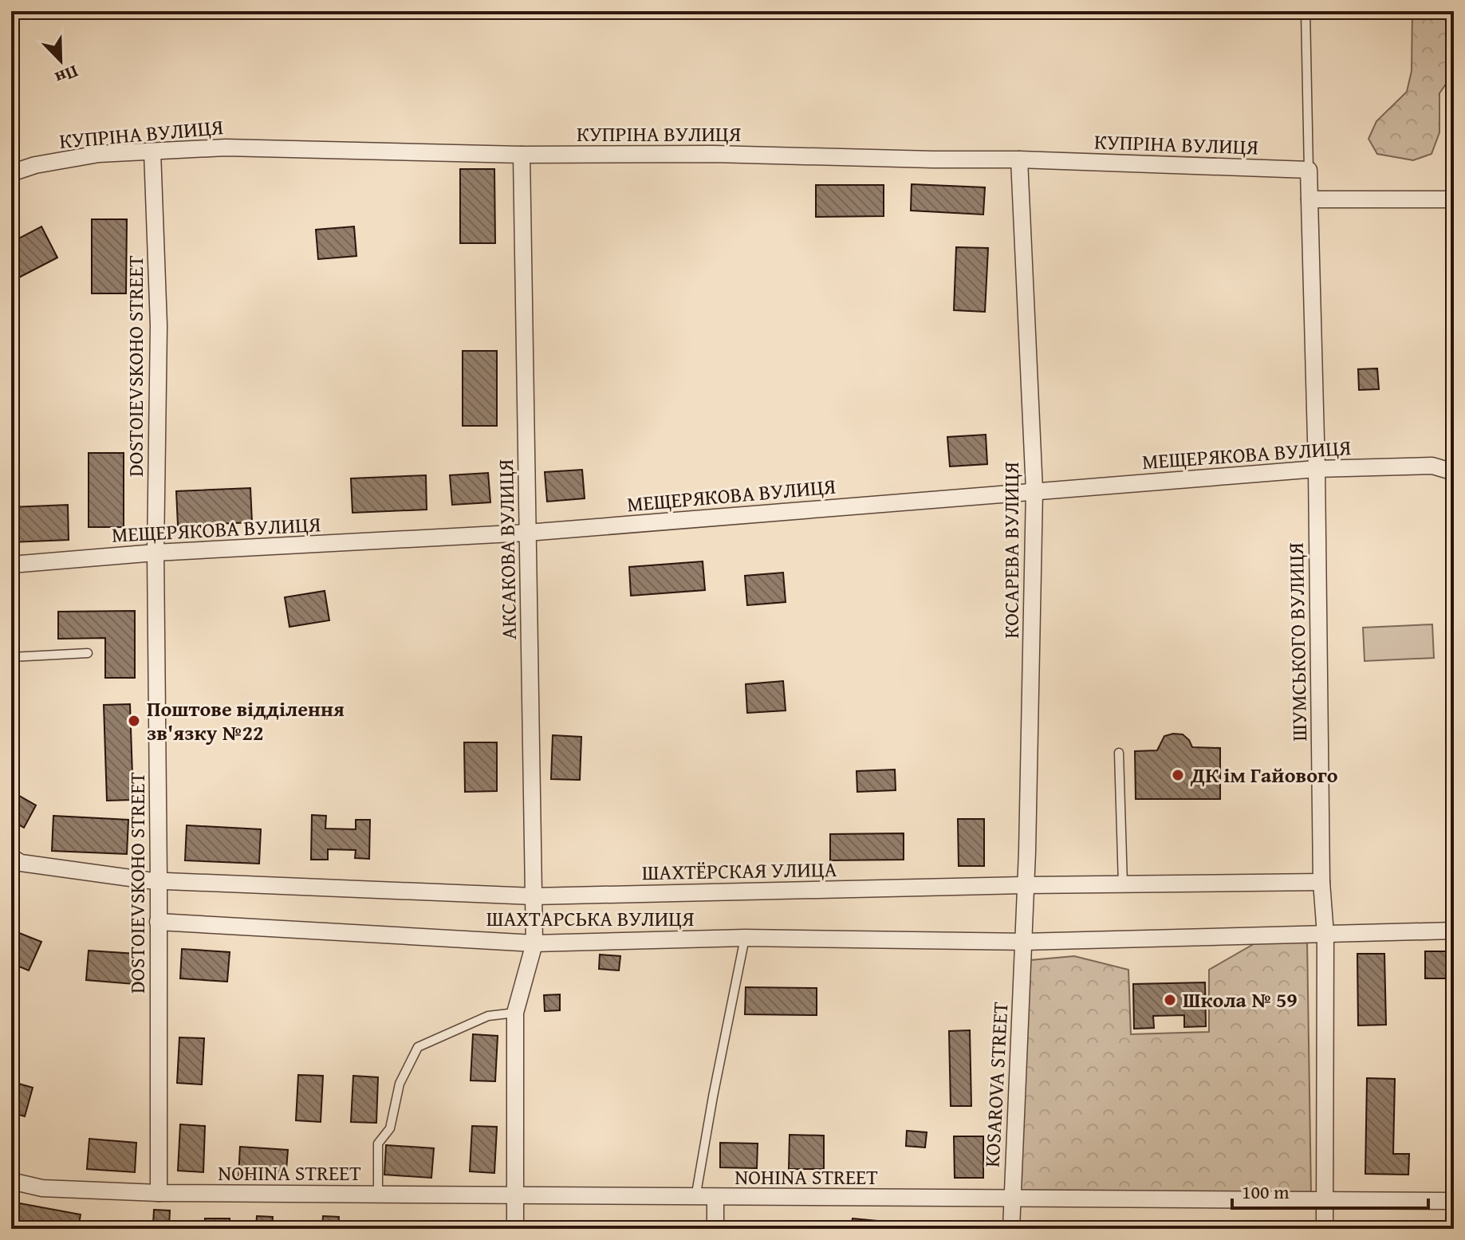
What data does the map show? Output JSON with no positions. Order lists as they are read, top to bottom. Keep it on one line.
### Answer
{"streets":{"street":["КУПРІНА ВУЛИЦЯ","DOSTOIEVSKOHO STREET","МЕЩЕРЯКОВА ВУЛИЦЯ","АКСАКОВА ВУЛИЦЯ","КОСАРЕВА ВУЛИЦЯ","ШУМСЬКОГО ВУЛИЦЯ","ШАХТЁРСКАЯ УЛИЦА","ШАХТАРСЬКА ВУЛИЦЯ","KOSAROVA STREET","NOHINA STREET"]},"crossings":[["КУПРІНА ВУЛИЦЯ","DOSTOIEVSKOHO STREET"],["КУПРІНА ВУЛИЦЯ","АКСАКОВА ВУЛИЦЯ"],["КУПРІНА ВУЛИЦЯ","КОСАРЕВА ВУЛИЦЯ"],["КУПРІНА ВУЛИЦЯ","ШУМСЬКОГО ВУЛИЦЯ"],["DOSTOIEVSKOHO STREET","МЕЩЕРЯКОВА ВУЛИЦЯ"],["DOSTOIEVSKOHO STREET","ШАХТЁРСКАЯ УЛИЦА"],["DOSTOIEVSKOHO STREET","ШАХТАРСЬКА ВУЛИЦЯ"],["DOSTOIEVSKOHO STREET","NOHINA STREET"],["МЕЩЕРЯКОВА ВУЛИЦЯ","АКСАКОВА ВУЛИЦЯ"],["МЕЩЕРЯКОВА ВУЛИЦЯ","КОСАРЕВА ВУЛИЦЯ"],["МЕЩЕРЯКОВА ВУЛИЦЯ","ШУМСЬКОГО ВУЛИЦЯ"],["АКСАКОВА ВУЛИЦЯ","ШАХТЁРСКАЯ УЛИЦА"],["АКСАКОВА ВУЛИЦЯ","ШАХТАРСЬКА ВУЛИЦЯ"],["АКСАКОВА ВУЛИЦЯ","NOHINA STREET"],["КОСАРЕВА ВУЛИЦЯ","ШАХТЁРСКАЯ УЛИЦА"],["КОСАРЕВА ВУЛИЦЯ","ШАХТАРСЬКА ВУЛИЦЯ"],["КОСАРЕВА ВУЛИЦЯ","KOSAROVA STREET"],["ШУМСЬКОГО ВУЛИЦЯ","ШАХТЁРСКАЯ УЛИЦА"],["ШУМСЬКОГО ВУЛИЦЯ","ШАХТАРСЬКА ВУЛИЦЯ"],["ШУМСЬКОГО ВУЛИЦЯ","NOHINA STREET"],["ШАХТАРСЬКА ВУЛИЦЯ","KOSAROVA STREET"],["KOSAROVA STREET","NOHINA STREET"]],"places":["Поштове відділення зв'язку №22","ДК ім Гайового","Школа № 59"],"scale_bar":"100 m","north":"bottom right"}
